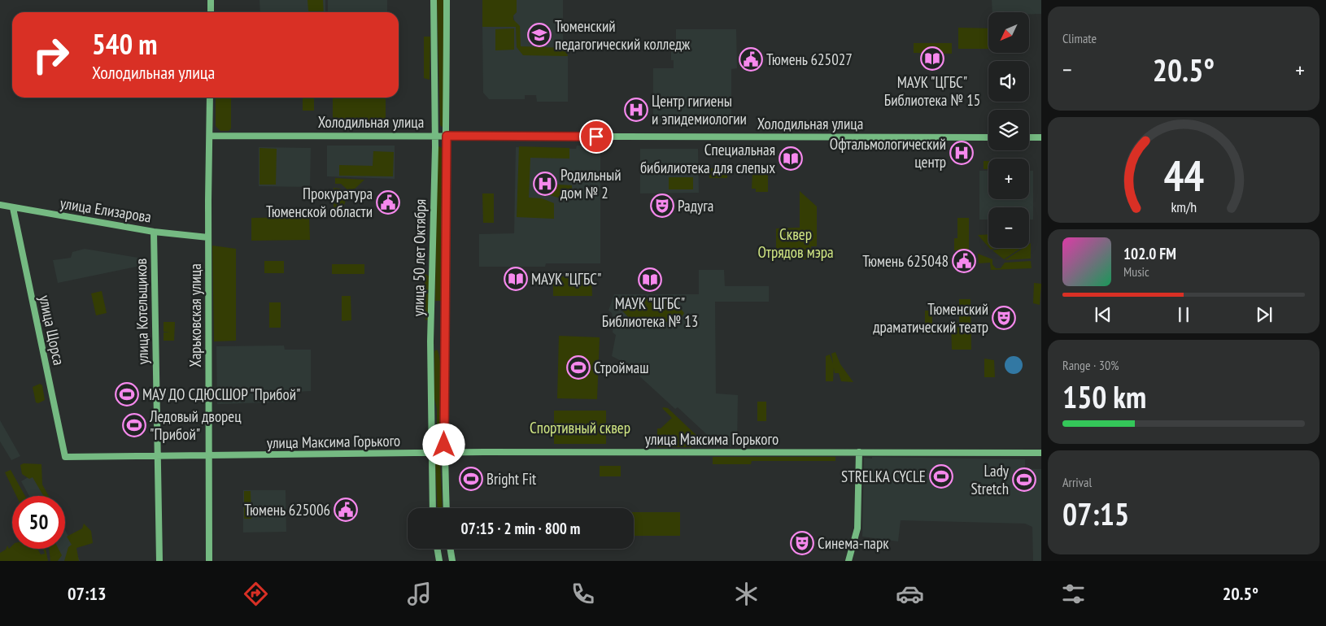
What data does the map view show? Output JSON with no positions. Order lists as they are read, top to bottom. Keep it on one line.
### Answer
{"streets":{"street":["Холодильная улица","улица Елизарова","улица 50 лет Октября","улица Котельщиков","Харьковская улица","улица Щорса","улица Максима Горького"]},"crossings":[["Холодильная улица","улица 50 лет Октября"],["Холодильная улица","Харьковская улица"],["улица Елизарова","улица Котельщиков"],["улица Елизарова","Харьковская улица"],["улица Елизарова","улица Щорса"],["улица 50 лет Октября","улица Максима Горького"],["улица Котельщиков","улица Максима Горького"],["Харьковская улица","улица Максима Горького"],["улица Щорса","улица Максима Горького"]],"parks":["Сквер Отрядов мэра","Спортивный сквер"],"places":{"school or university":["Тюменский педагогический колледж"],"library":["МАУК \"ЦГБС\" Библиотека № 15","Специальная бибилиотека для слепых","МАУК \"ЦГБС\"","МАУК \"ЦГБС\" Библиотека № 13"],"public building":["Тюмень 625027","Прокуратура Тюменской области","Тюмень 625048","Тюмень 625006"],"hospital":["Центр гигиены и эпидемиологии","Офтальмологический центр","Родильный дом № 2"],"theatre":["Радуга","Тюменский драматический театр","Синема-парк"],"sports":["Строймаш","МАУ ДО СДЮСШОР \"Прибой\"","Ледовый дворец \"Прибой\"","STRELKA CYCLE","Bright Fit","Lady Stretch"]},"north":"bottom left","page":{"tile":["Climate",["Range · 30%","150 km"],["Arrival","07:15"]],"map_buttons":["+","−"],"turn":["540 m","Холодильная улица"],"heat":["−","20.5°","+"],"song":["102.0 FM","Music"],"limit":"50","trip":"07:15 · 2 min · 800 m","tabs":["07:13","20.5°"],"gauge":["44","km/h"]}}
